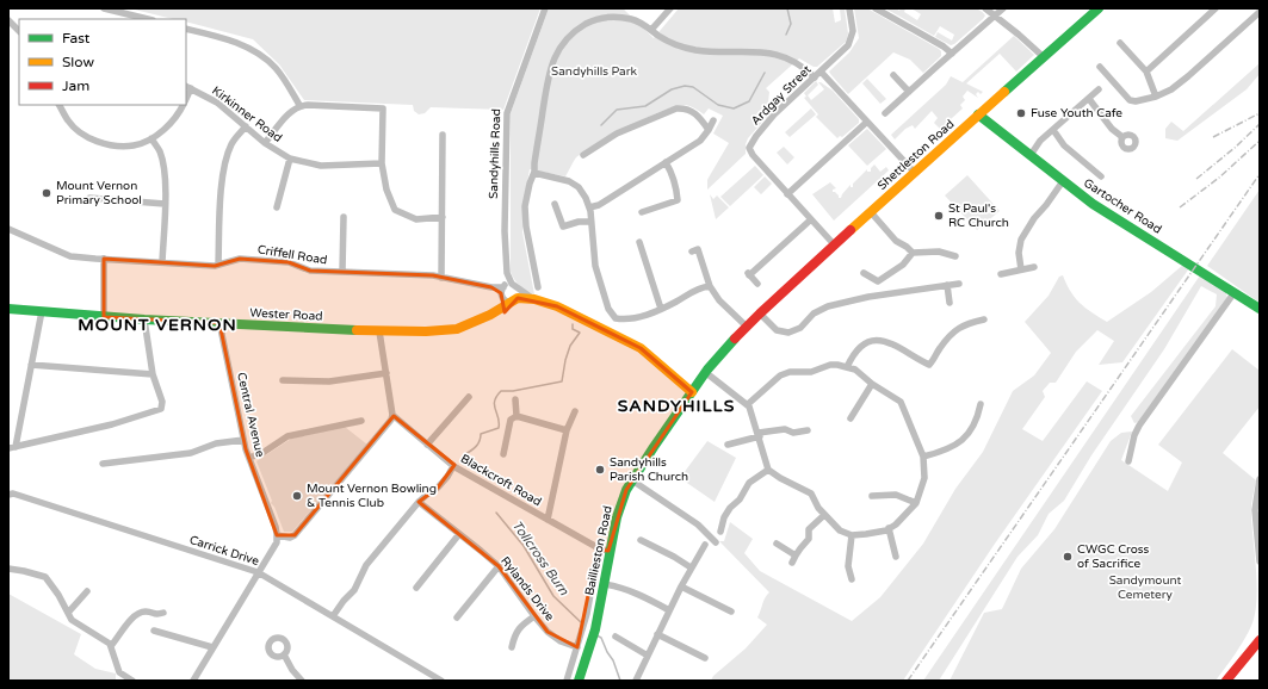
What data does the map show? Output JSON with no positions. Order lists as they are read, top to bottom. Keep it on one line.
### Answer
{"streets":{"main road":["Shettleston Road","Gartocher Road","Wester Road","Baillieston Road"],"street":["Ardgay Street","Kirkinner Road","Sandyhills Road","Criffell Road","Central Avenue","Blackcroft Road","Carrick Drive","Rylands Drive"]},"crossings":[["Sandyhills Road","Criffell Road"],["Sandyhills Road","Wester Road"],["Shettleston Road","Gartocher Road"],["Shettleston Road","Baillieston Road"],["Wester Road","Central Avenue"],["Blackcroft Road","Baillieston Road"]],"districts":["MOUNT VERNON","SANDYHILLS"],"water":["Tollcross Burn"],"parks":["Sandyhills Park","Sandymount Cemetery"],"places":["Fuse Youth Cafe","Mount Vernon Primary School","St Paul's RC Church","Sandyhills Parish Church","Mount Vernon Bowling & Tennis Club","CWGC Cross of Sacrifice"],"legend":["Fast","Slow","Jam"]}
